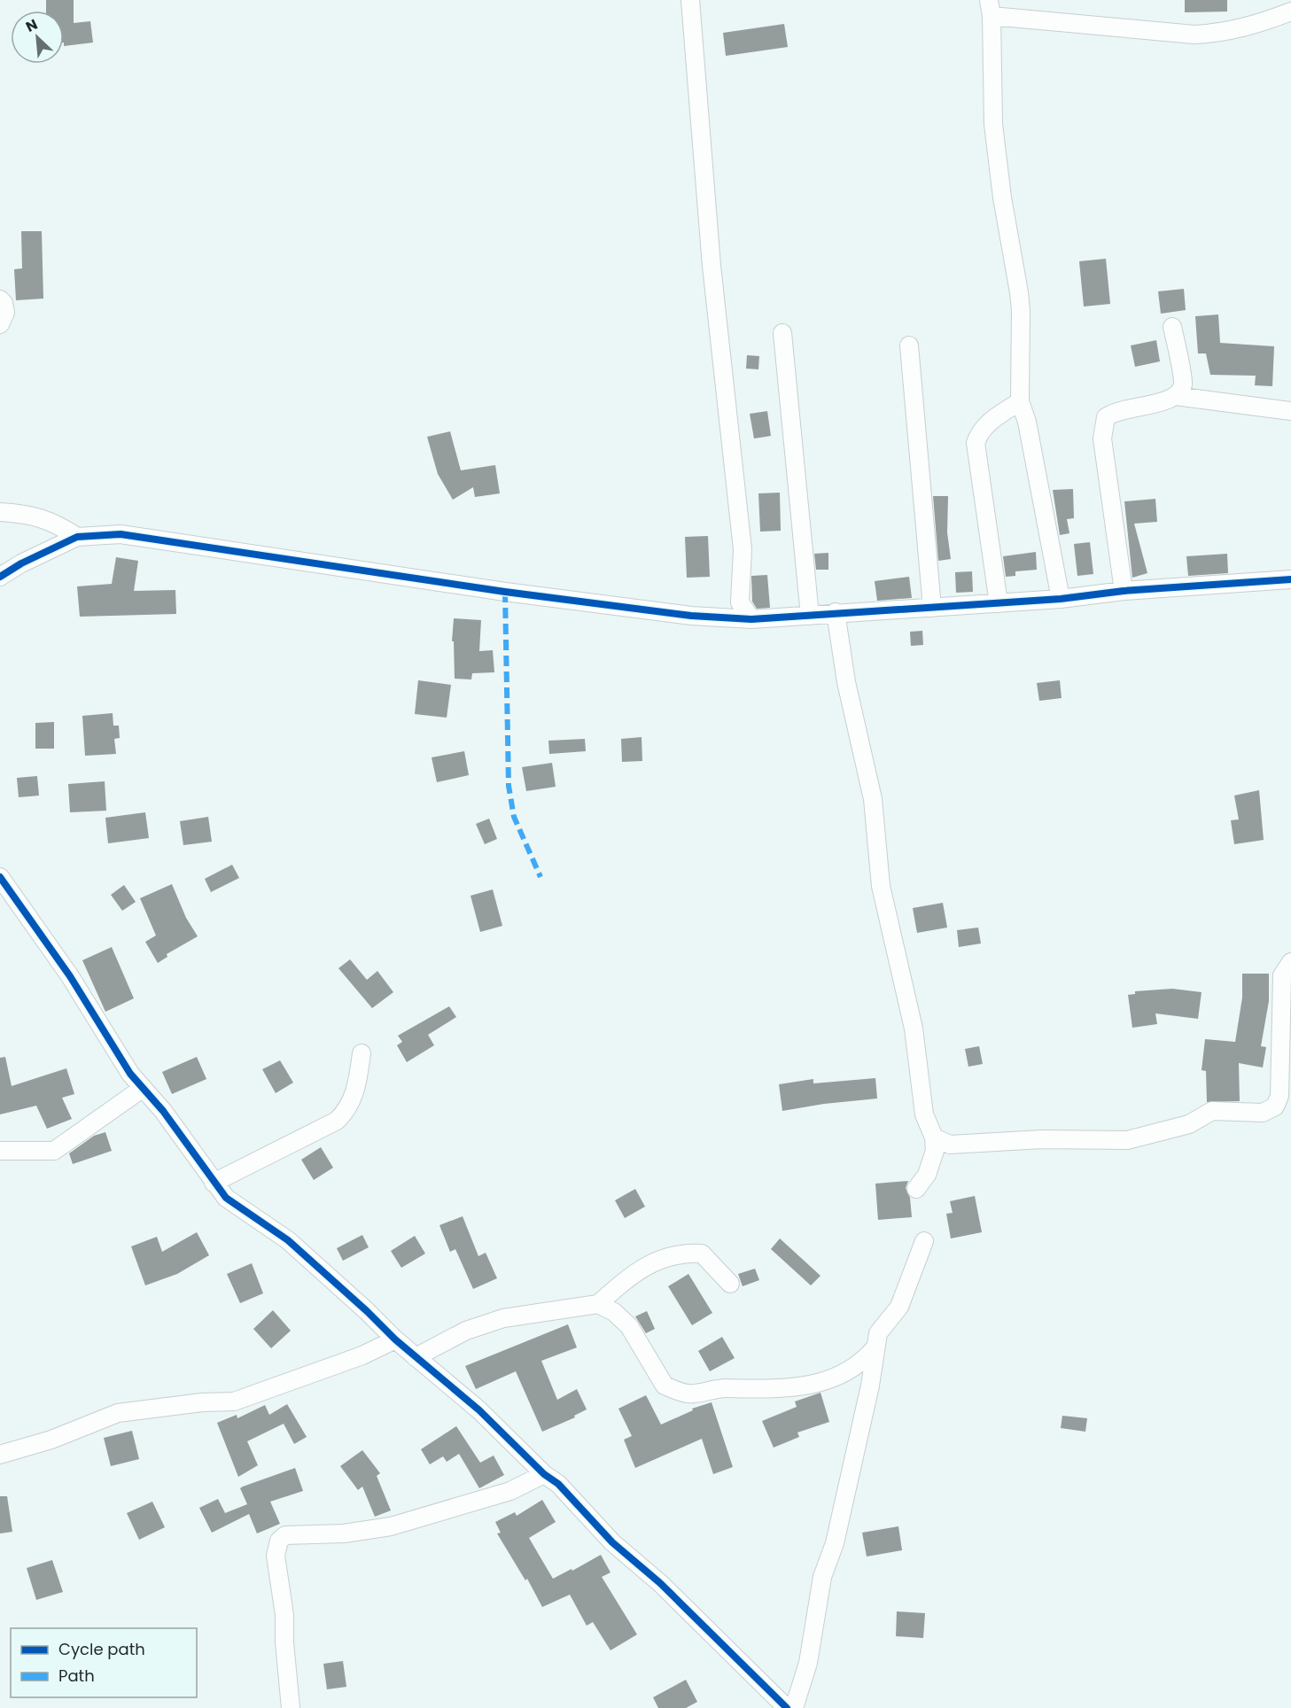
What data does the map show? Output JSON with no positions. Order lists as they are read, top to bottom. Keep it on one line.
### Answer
{"legend":["Cycle path","Path"],"north":"top left"}
